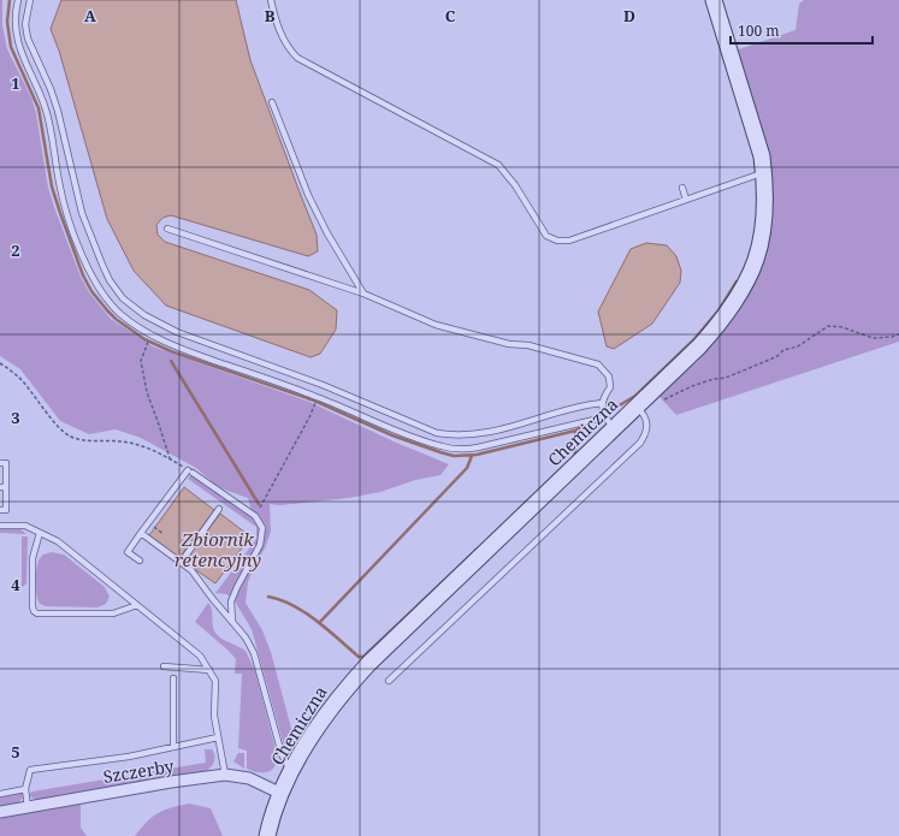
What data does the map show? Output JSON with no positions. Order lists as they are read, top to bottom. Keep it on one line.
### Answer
{"streets":{"street":["Chemiczna","Szczerby"]},"crossings":[["Chemiczna","Szczerby"]],"water":["Zbiornik retencyjny"],"scale_bar":"100 m","grid":{"columns":["A","B","C","D"],"rows":["1","2","3","4","5"]}}
